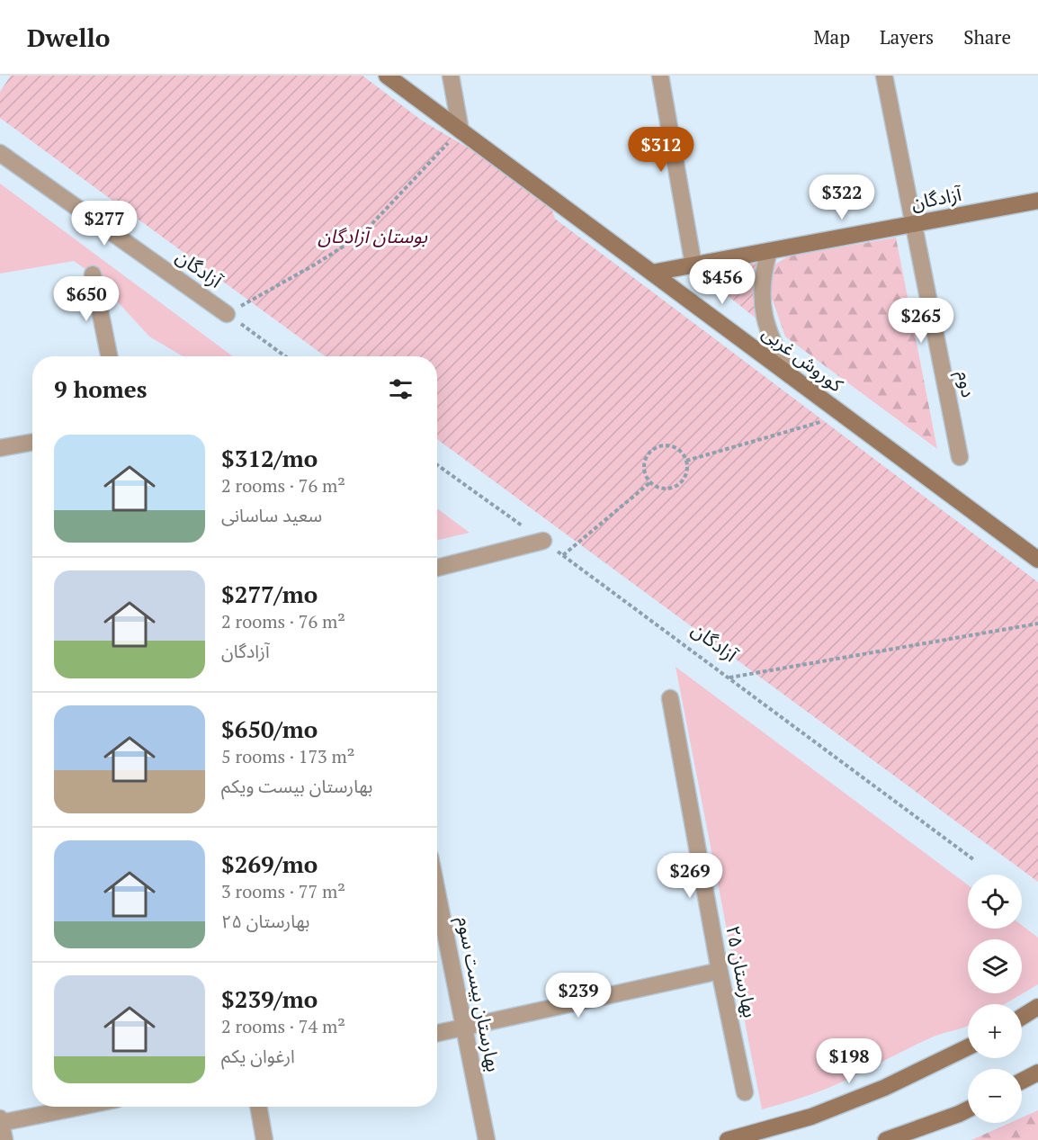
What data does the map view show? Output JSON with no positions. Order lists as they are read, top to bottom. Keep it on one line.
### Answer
{"streets":{"street":["آزادگان","کوروش غربی","دوم","بهارستان ۲۵","بهارستان بیست سوم"]},"crossings":[["آزادگان","کوروش غربی"],["آزادگان","دوم"]],"parks":["بوستان آزادگان"],"page":{"header":"Dwello","nav":["Map","Layers","Share"],"price":["$312","$322","$277","$456","$650","$265","$269","$239","$198"],"heading":"9 homes","list":[{"name":"$312/mo","note":"2 rooms · 76 m² · سعید ساسانی"},{"name":"$277/mo","note":"2 rooms · 76 m² · آزادگان"},{"name":"$650/mo","note":"5 rooms · 173 m² · بهارستان بیست ویکم"},{"name":"$269/mo","note":"3 rooms · 77 m² · بهارستان ۲۵"},{"name":"$239/mo","note":"2 rooms · 74 m² · ارغوان یکم"}],"map_buttons":["+","−"]}}
